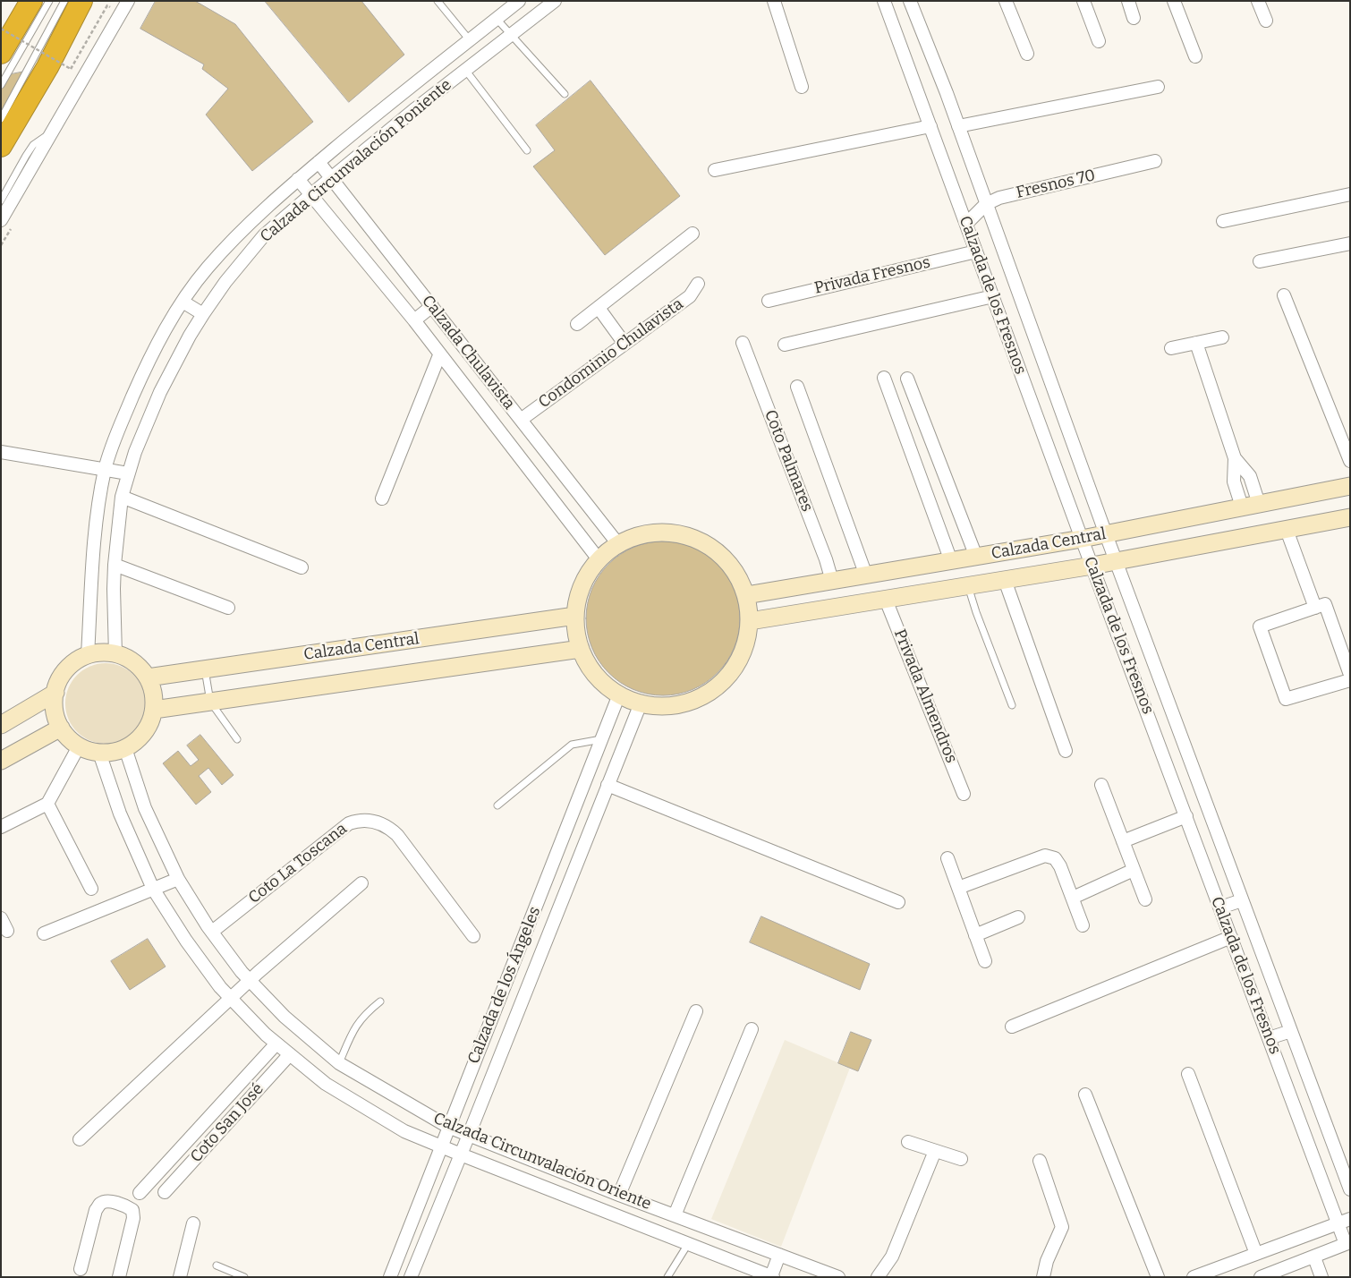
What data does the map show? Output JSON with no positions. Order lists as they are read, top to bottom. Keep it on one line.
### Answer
{"streets":{"street":["Calzada Circunvalación Poniente","Fresnos 70","Privada Fresnos","Calzada de los Fresnos","Calzada Chulavista","Condominio Chulavista","Coto Palmares","Calzada Central","Privada Almendros","Coto La Toscana","Calzada de los Ángeles","Coto San José","Calzada Circunvalación Oriente"]},"crossings":[["Calzada Circunvalación Poniente","Calzada Chulavista"],["Calzada Circunvalación Poniente","Calzada Central"],["Calzada Circunvalación Poniente","Calzada Circunvalación Oriente"],["Fresnos 70","Calzada de los Fresnos"],["Privada Fresnos","Calzada de los Fresnos"],["Calzada de los Fresnos","Calzada Central"],["Calzada Chulavista","Condominio Chulavista"],["Coto Palmares","Calzada Central"],["Calzada Central","Privada Almendros"],["Calzada Central","Calzada Circunvalación Oriente"],["Coto La Toscana","Calzada Circunvalación Oriente"],["Calzada de los Ángeles","Calzada Circunvalación Oriente"],["Coto San José","Calzada Circunvalación Oriente"]]}
